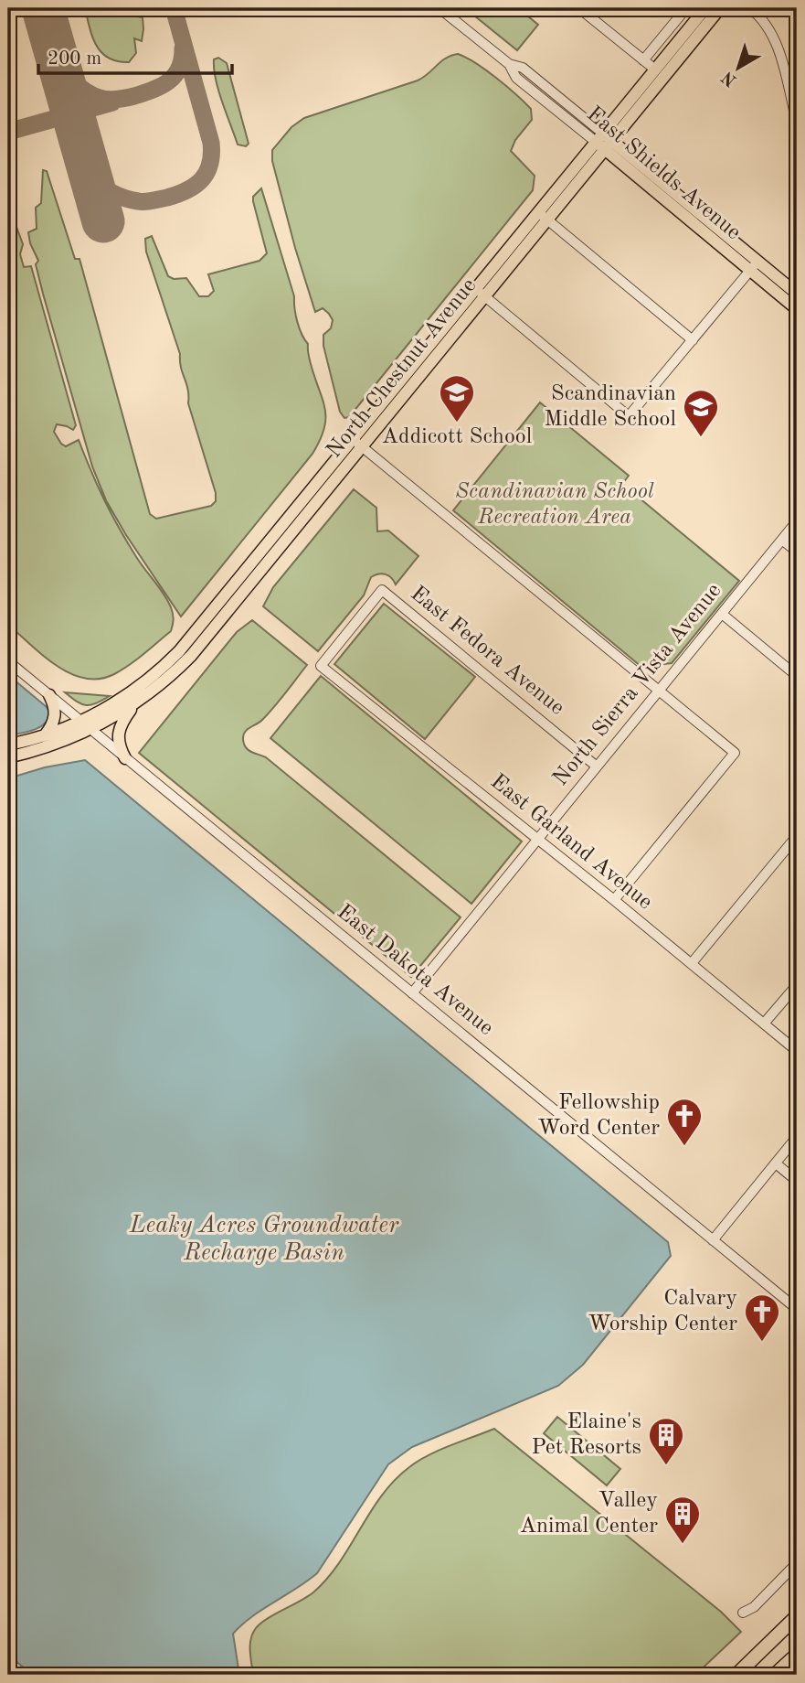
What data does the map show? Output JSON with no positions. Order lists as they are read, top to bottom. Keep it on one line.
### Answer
{"streets":{"main road":["East Shields Avenue","North Chestnut Avenue"],"street":["East Fedora Avenue","North Sierra Vista Avenue","East Garland Avenue","East Dakota Avenue"]},"crossings":[["East Shields Avenue","North Chestnut Avenue"],["North Chestnut Avenue","East Dakota Avenue"],["East Fedora Avenue","North Sierra Vista Avenue"],["East Fedora Avenue","East Garland Avenue"],["North Sierra Vista Avenue","East Garland Avenue"],["North Sierra Vista Avenue","East Dakota Avenue"]],"water":["Leaky Acres Groundwater Recharge Basin"],"parks":["Scandinavian School Recreation Area"],"places":{"school or university":["Addicott School","Scandinavian Middle School"],"church":["Fellowship Word Center","Calvary Worship Center"],"building":["Elaine's Pet Resorts","Valley Animal Center"]},"scale_bar":"200 m","north":"bottom left"}
